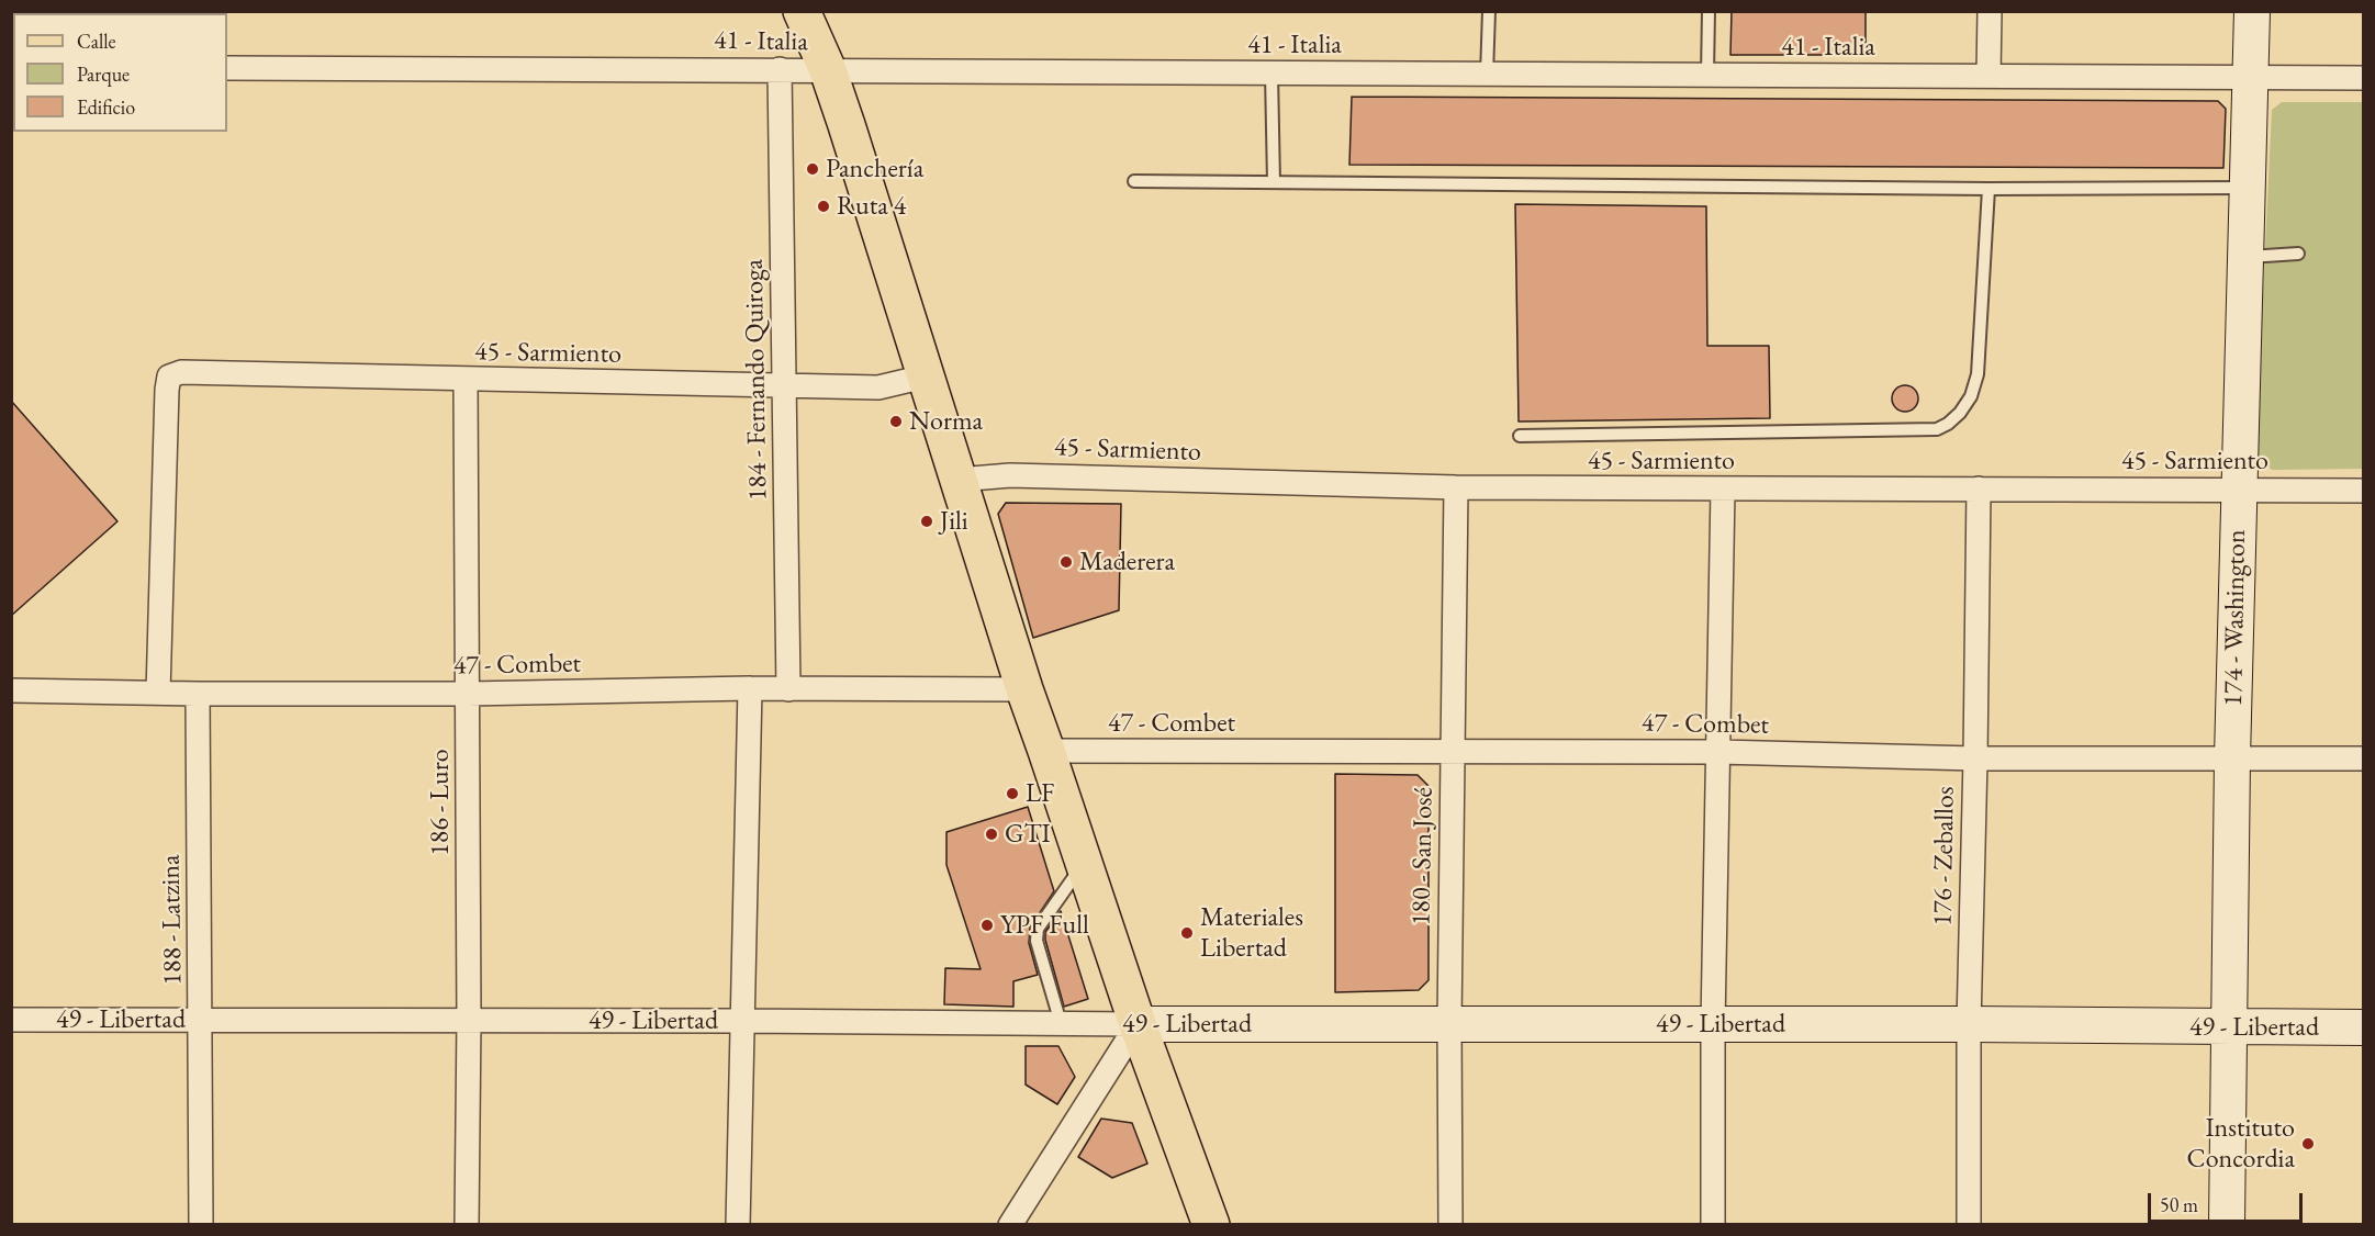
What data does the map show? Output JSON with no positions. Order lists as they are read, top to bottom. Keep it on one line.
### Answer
{"streets":{"street":["41 - Italia","45 - Sarmiento","184 - Fernando Quiroga","174 - Washington","47 - Combet","186 - Luro","180 - San José","176 - Zeballos","188 - Latzina","49 - Libertad"]},"crossings":[["41 - Italia","184 - Fernando Quiroga"],["41 - Italia","174 - Washington"],["45 - Sarmiento","184 - Fernando Quiroga"],["45 - Sarmiento","174 - Washington"],["45 - Sarmiento","47 - Combet"],["45 - Sarmiento","186 - Luro"],["45 - Sarmiento","180 - San José"],["45 - Sarmiento","176 - Zeballos"],["184 - Fernando Quiroga","47 - Combet"],["174 - Washington","47 - Combet"],["174 - Washington","49 - Libertad"],["47 - Combet","186 - Luro"],["47 - Combet","180 - San José"],["47 - Combet","176 - Zeballos"],["47 - Combet","188 - Latzina"],["186 - Luro","49 - Libertad"],["180 - San José","49 - Libertad"],["176 - Zeballos","49 - Libertad"],["188 - Latzina","49 - Libertad"]],"places":["Panchería","Ruta 4","Norma","Jili","Maderera","LF","GTI","YPF Full","Materiales Libertad","Instituto Concordia"],"legend":["Calle","Parque","Edificio"],"scale_bar":"50 m"}
